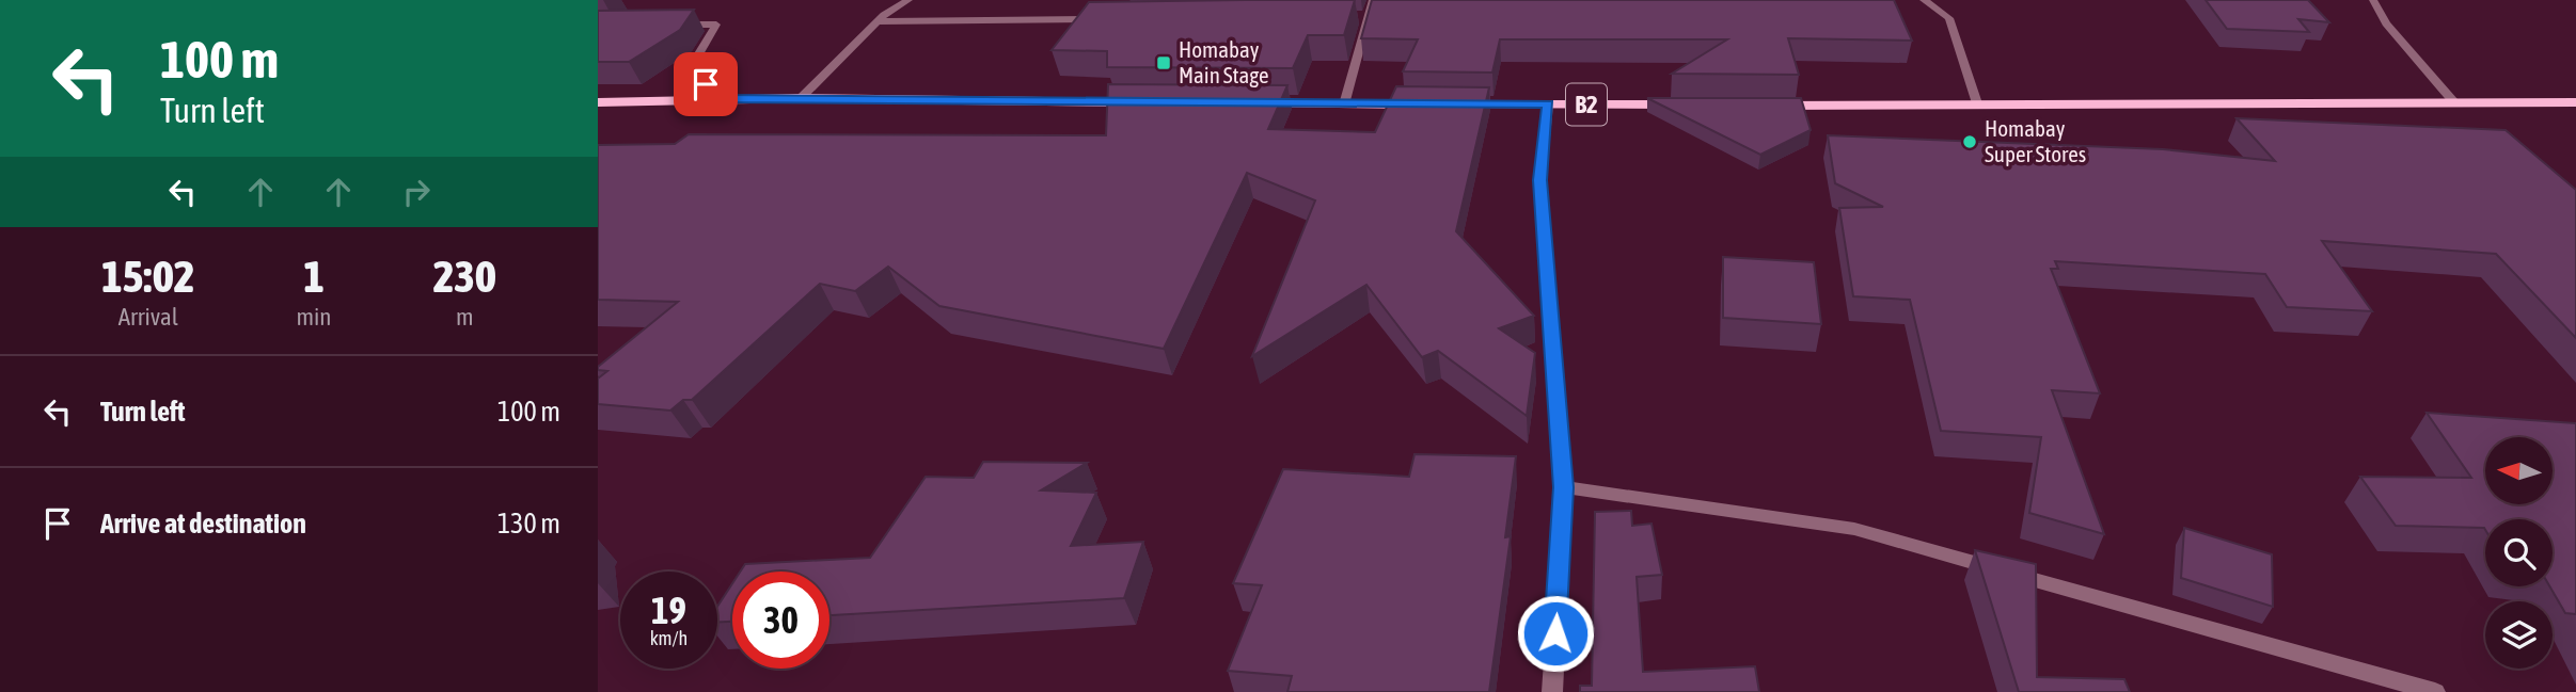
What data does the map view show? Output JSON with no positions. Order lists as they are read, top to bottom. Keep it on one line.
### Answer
{"streets":{"highway":["B2"]},"places":{"transit":["Homabay Main Stage"],"other":["Homabay Super Stores"]},"north":"left","page":{"turn":["100 m","Turn left"],"eta":["15:02","Arrival","1","min","230","m"],"list":[{"name":"Turn left","value":"100 m"},{"name":"Arrive at destination","value":"130 m"}],"speed":"19 km/h","limit":"30"}}
